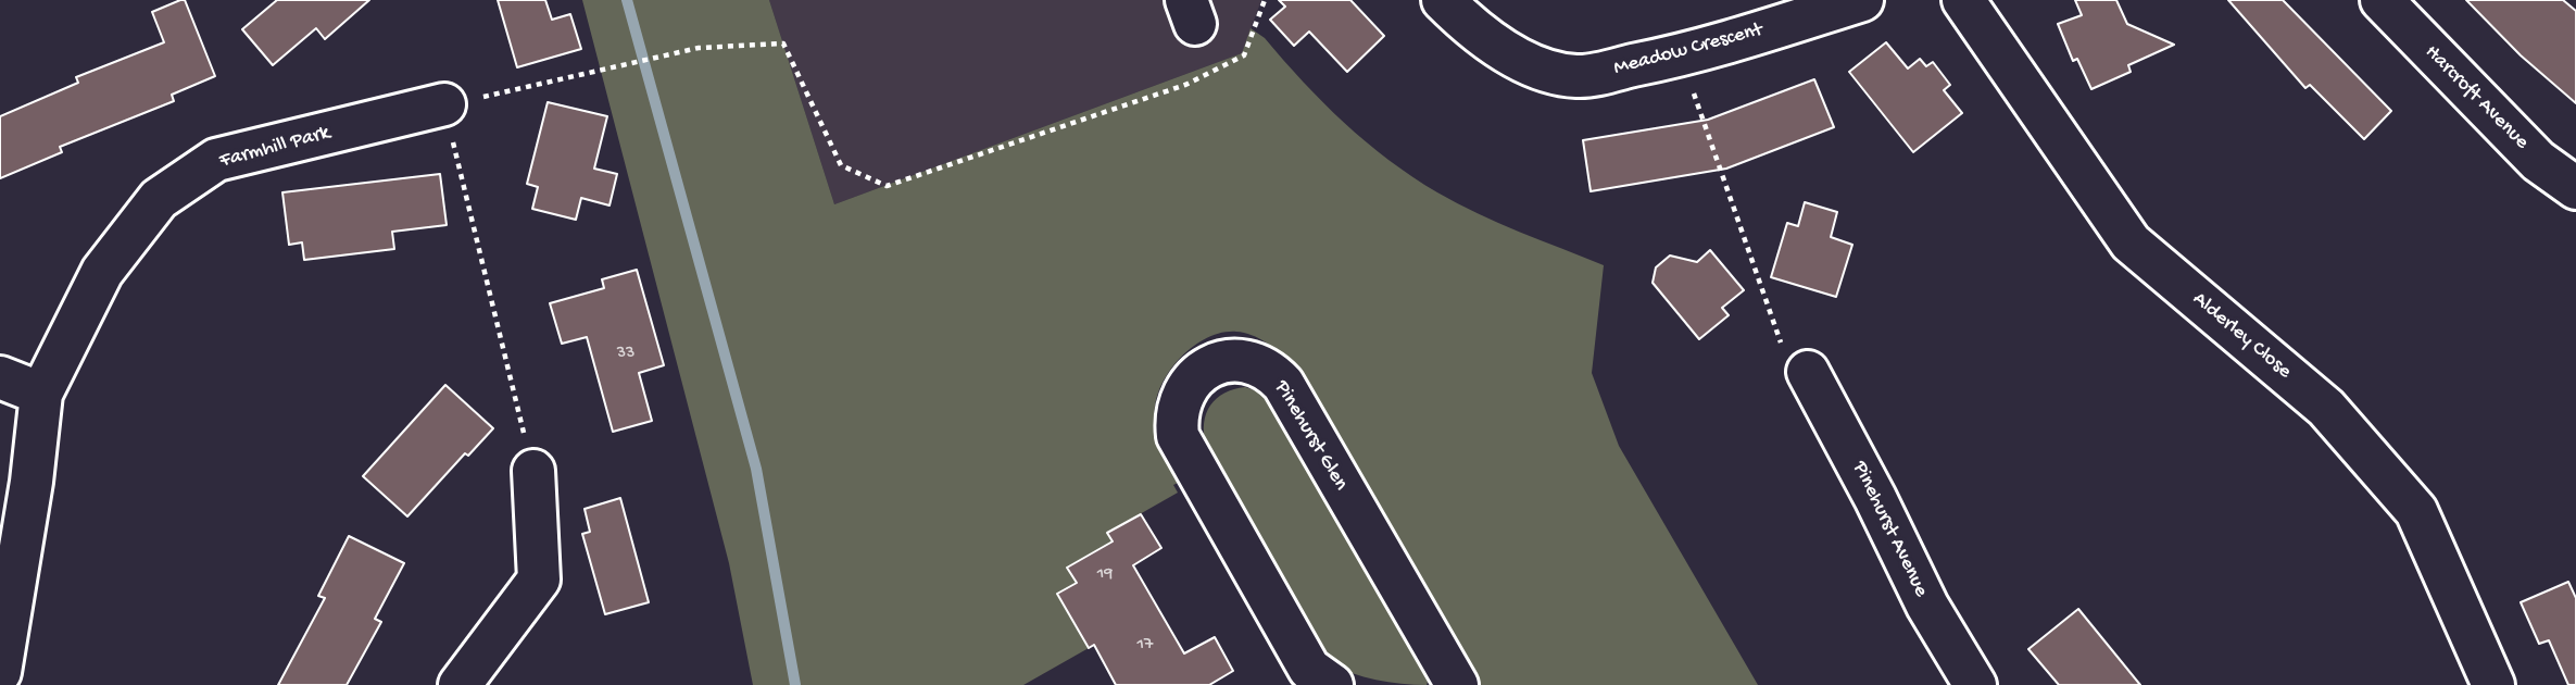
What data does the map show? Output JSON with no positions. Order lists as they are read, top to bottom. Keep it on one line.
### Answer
{"streets":{"street":["Meadow Crescent","Harcroft Avenue","Farmhill Park","Alderley Close","Pinehurst Glen","Pinehurst Avenue"]},"house_numbers":["33","19","17"]}
